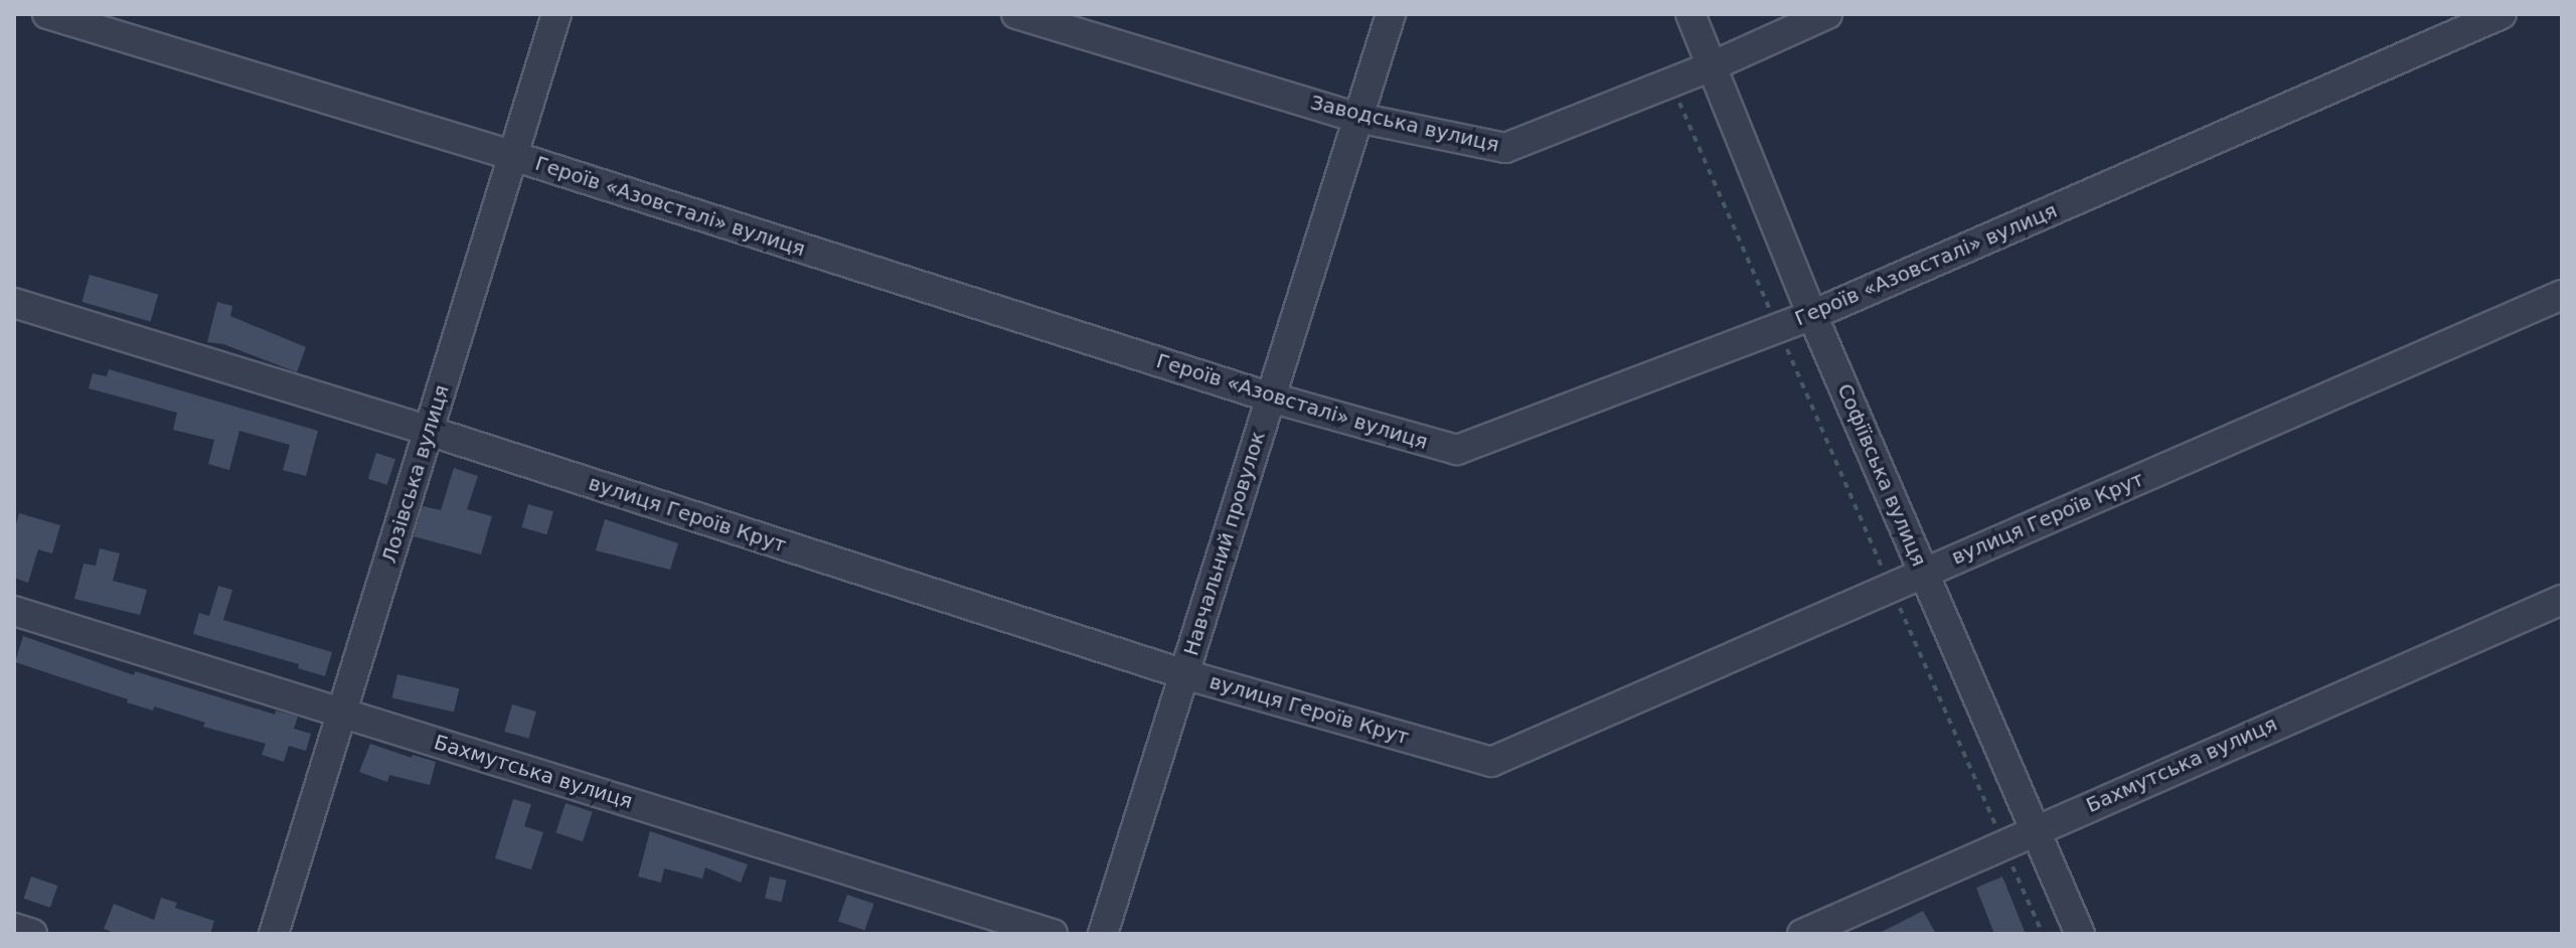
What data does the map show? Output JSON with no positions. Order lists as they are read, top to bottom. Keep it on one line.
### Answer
{"streets":{"street":["Заводська вулиця","Героїв «Азовсталі» вулиця","Лозівська вулиця","Софіївська вулиця","вулиця Героїв Крут","Навчальний провулок","Бахмутська вулиця"]},"crossings":[["Заводська вулиця","Софіївська вулиця"],["Заводська вулиця","Навчальний провулок"],["Героїв «Азовсталі» вулиця","Лозівська вулиця"],["Героїв «Азовсталі» вулиця","Софіївська вулиця"],["Героїв «Азовсталі» вулиця","Навчальний провулок"],["Лозівська вулиця","вулиця Героїв Крут"],["Лозівська вулиця","Бахмутська вулиця"],["Софіївська вулиця","вулиця Героїв Крут"],["Софіївська вулиця","Бахмутська вулиця"],["вулиця Героїв Крут","Навчальний провулок"]]}
